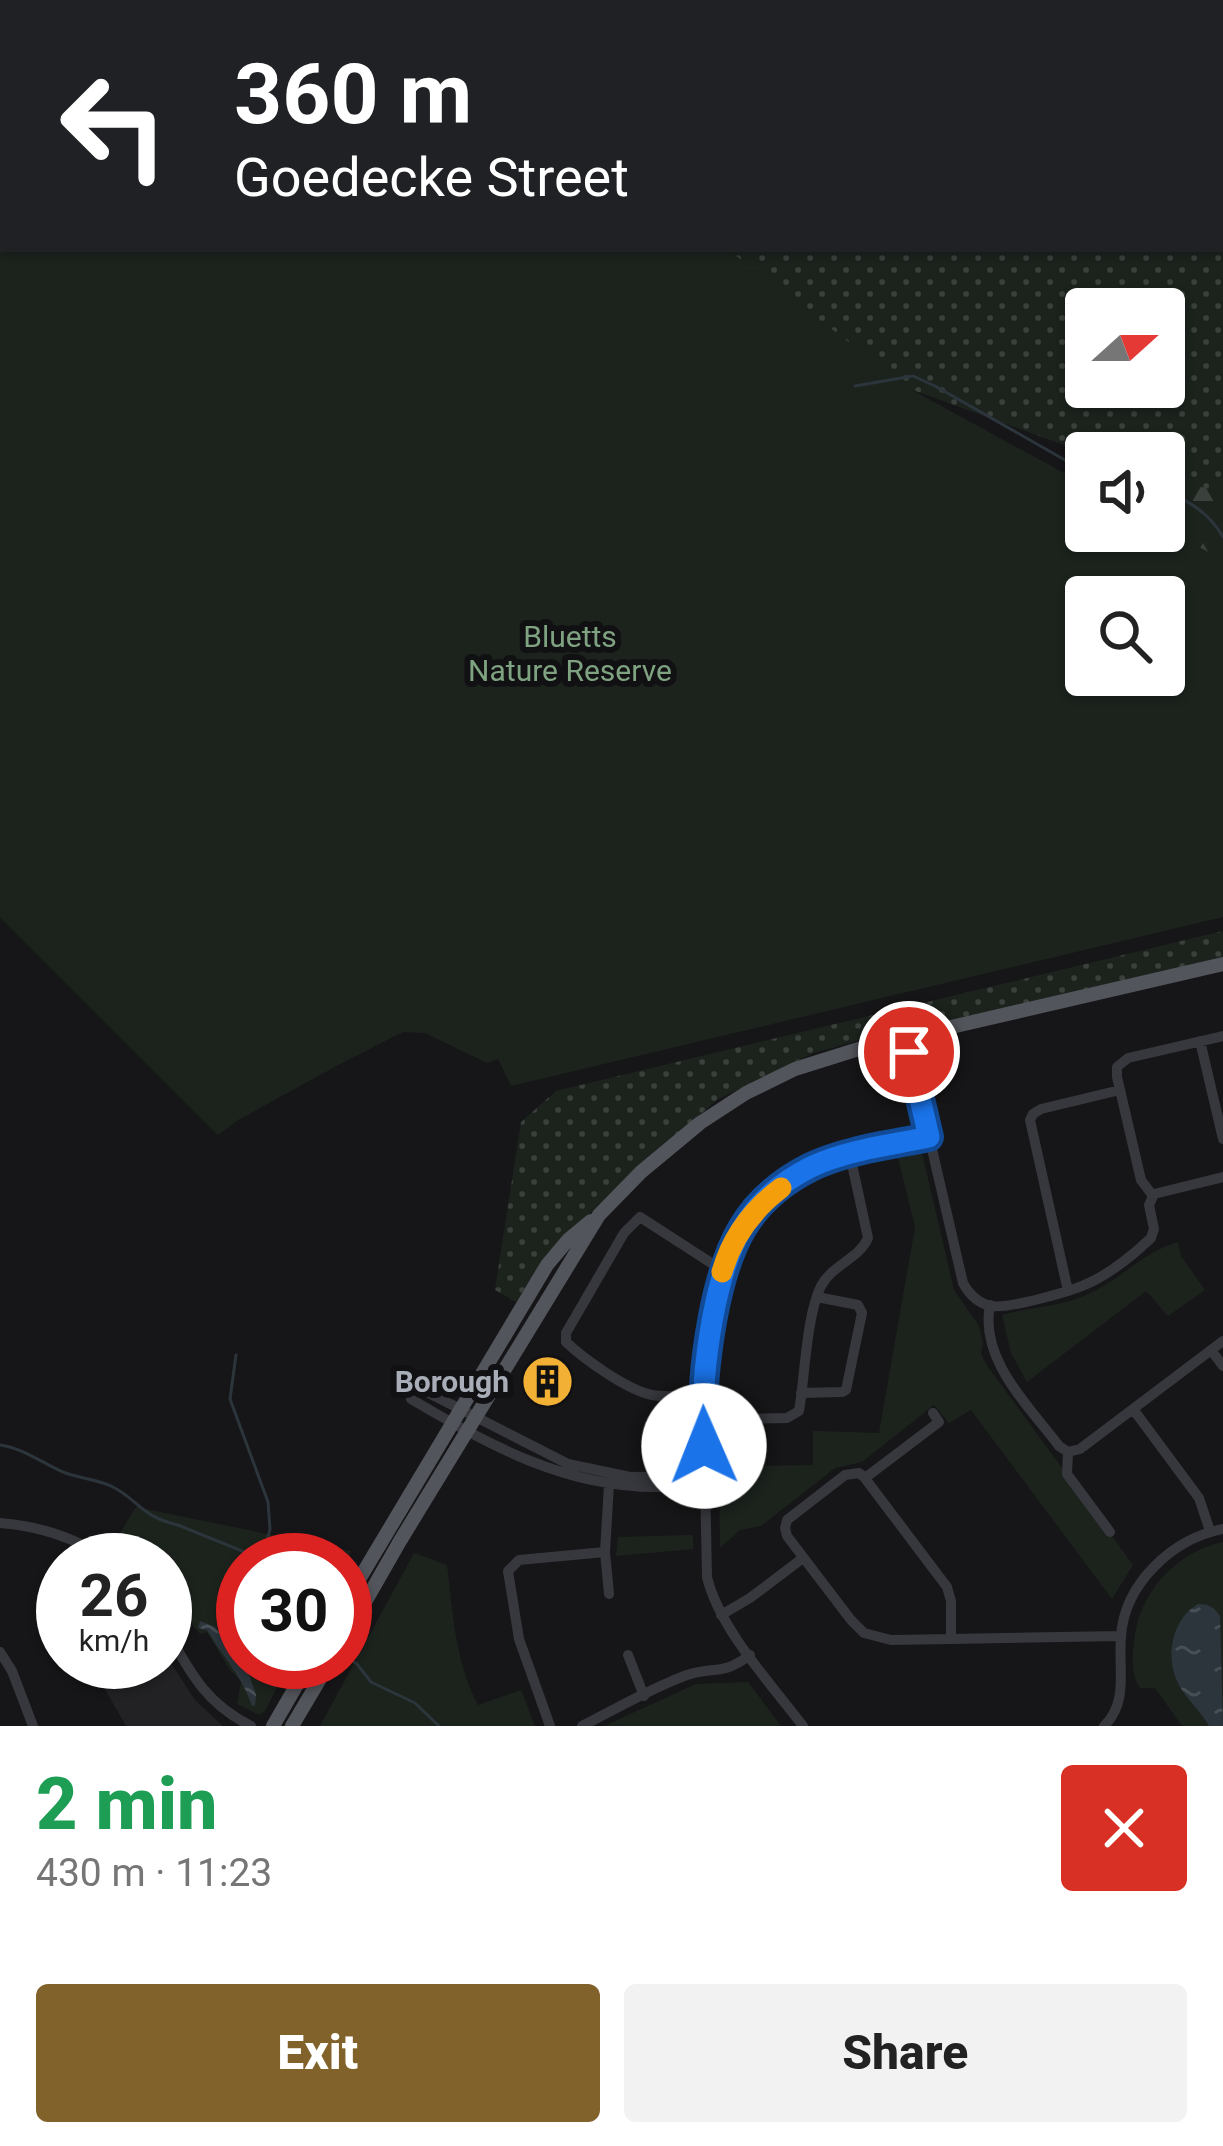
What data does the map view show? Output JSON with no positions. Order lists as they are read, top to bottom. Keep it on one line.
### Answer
{"parks":["Bluetts Nature Reserve"],"places":{"building":["Borough"]},"north":"right","page":{"turn":["360 m","Goedecke Street"],"speed":"26 km/h","limit":"30","heading":["2 min","430 m · 11:23"],"buttons":["Exit","Share"]}}
